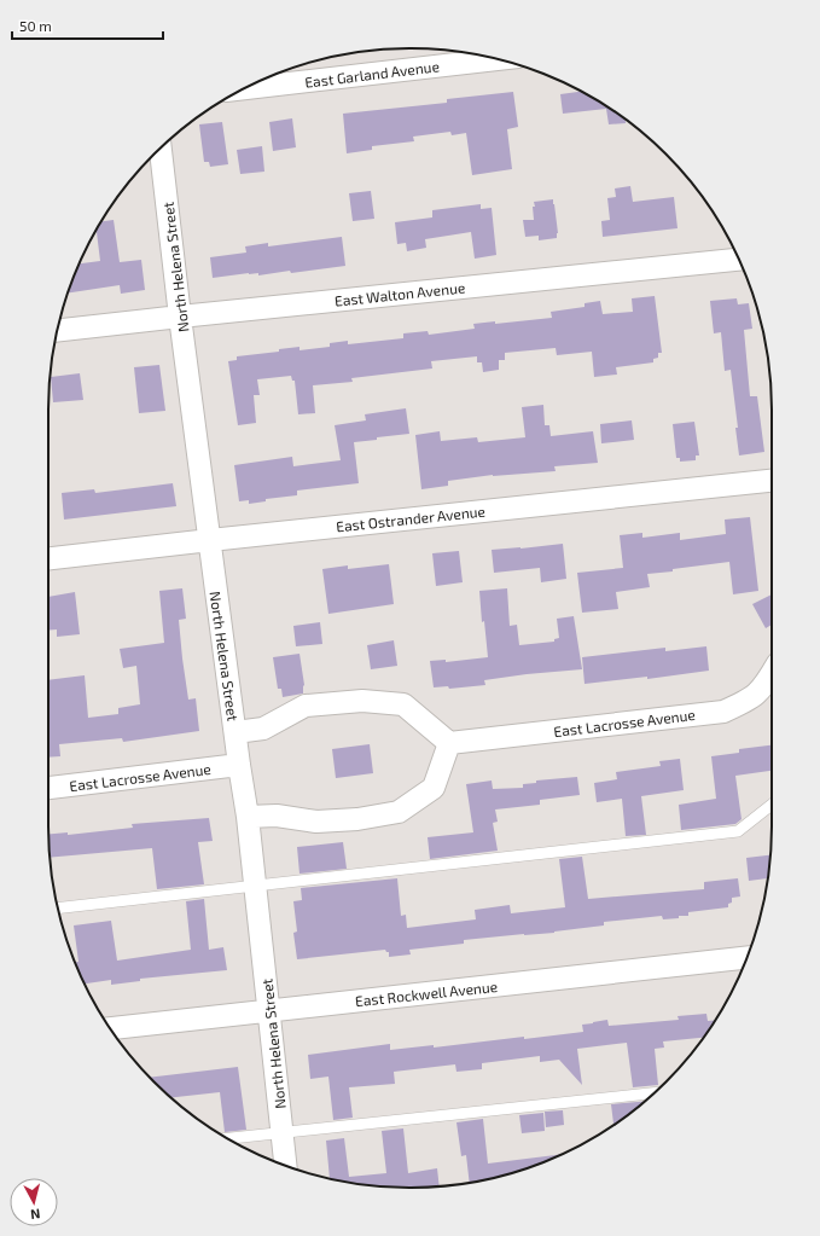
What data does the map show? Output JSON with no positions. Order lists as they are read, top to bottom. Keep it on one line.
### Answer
{"streets":{"street":["East Garland Avenue","North Helena Street","East Walton Avenue","East Ostrander Avenue","East Lacrosse Avenue","East Rockwell Avenue"]},"crossings":[["North Helena Street","East Walton Avenue"],["North Helena Street","East Ostrander Avenue"],["North Helena Street","East Lacrosse Avenue"],["North Helena Street","East Rockwell Avenue"]],"scale_bar":"50 m","north":"bottom"}
